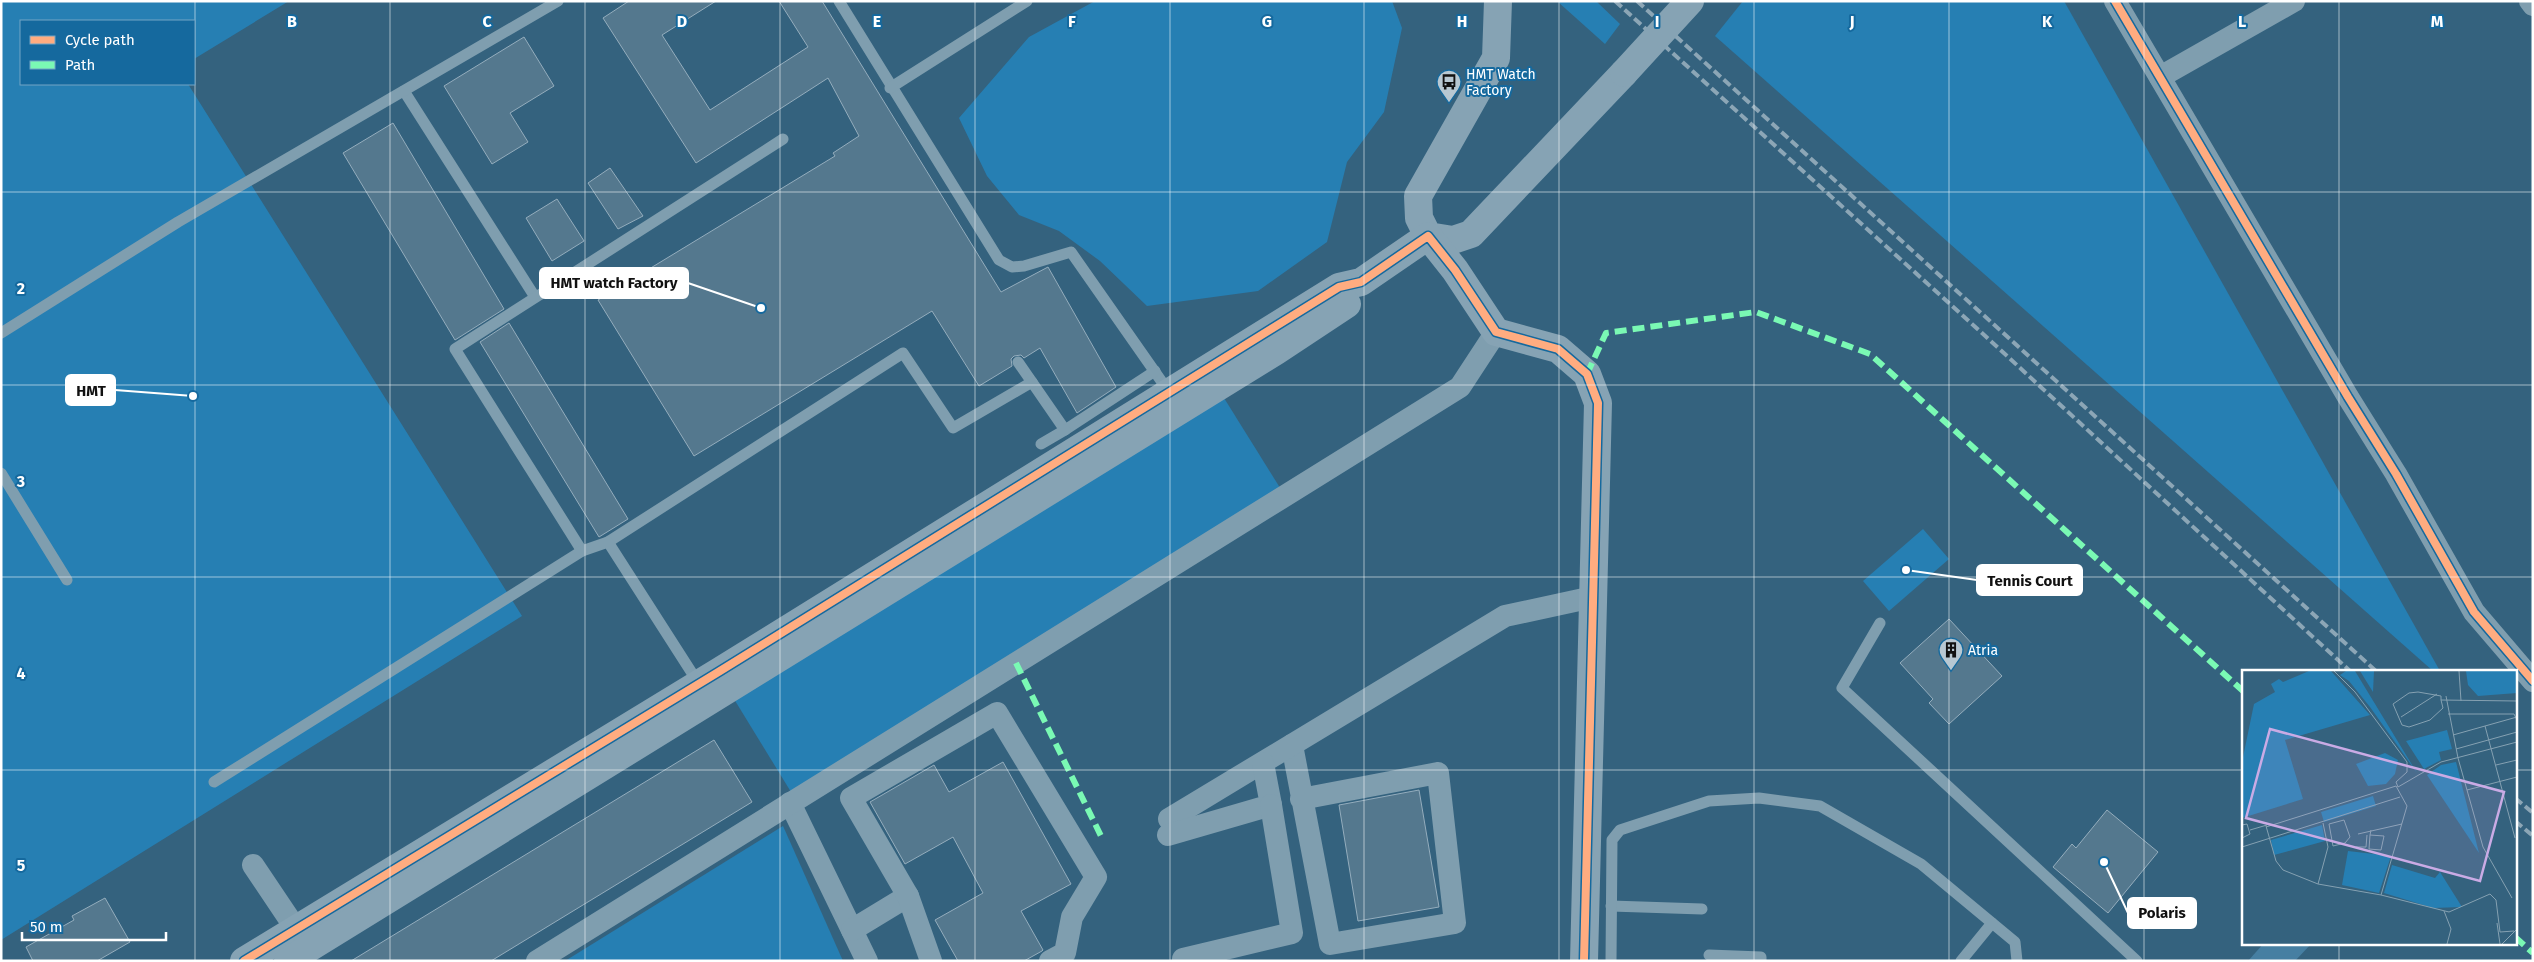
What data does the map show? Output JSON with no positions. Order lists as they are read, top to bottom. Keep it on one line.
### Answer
{"places":{"bus stop":["HMT Watch Factory"],"other":["HMT watch Factory","HMT","Tennis Court","Polaris"],"building":["Atria"]},"legend":["Cycle path","Path"],"scale_bar":"50 m","grid":{"columns":["B","C","D","E","F","G","H","I","J","K","L","M"],"rows":["2","3","4","5"]}}
